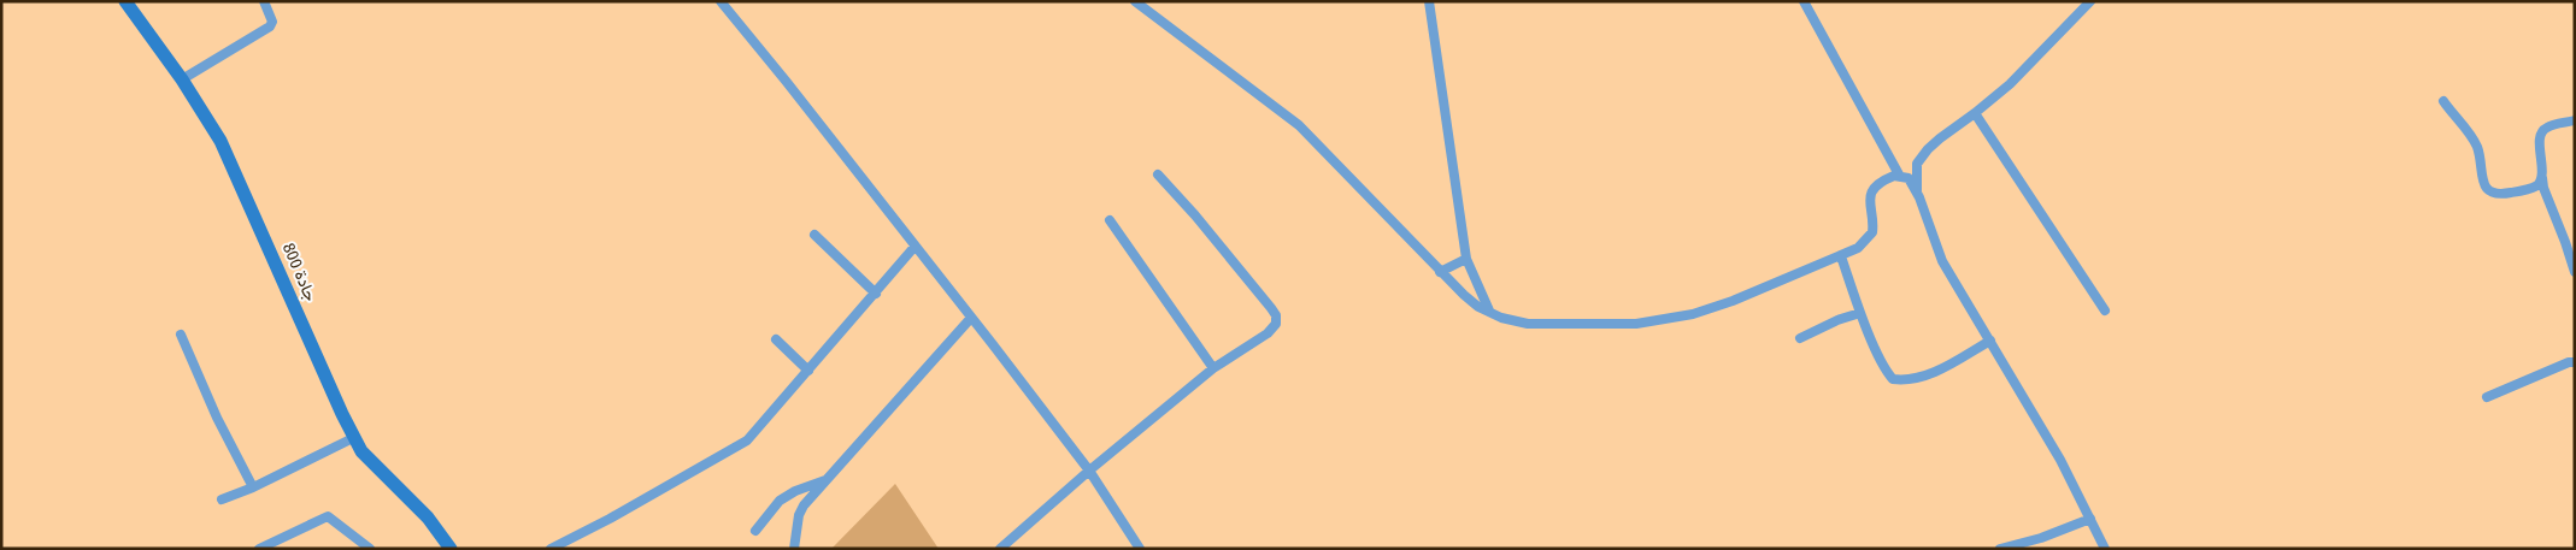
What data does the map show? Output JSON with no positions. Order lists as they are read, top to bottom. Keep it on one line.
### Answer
{"streets":{"main road":["جادة 800"]}}
